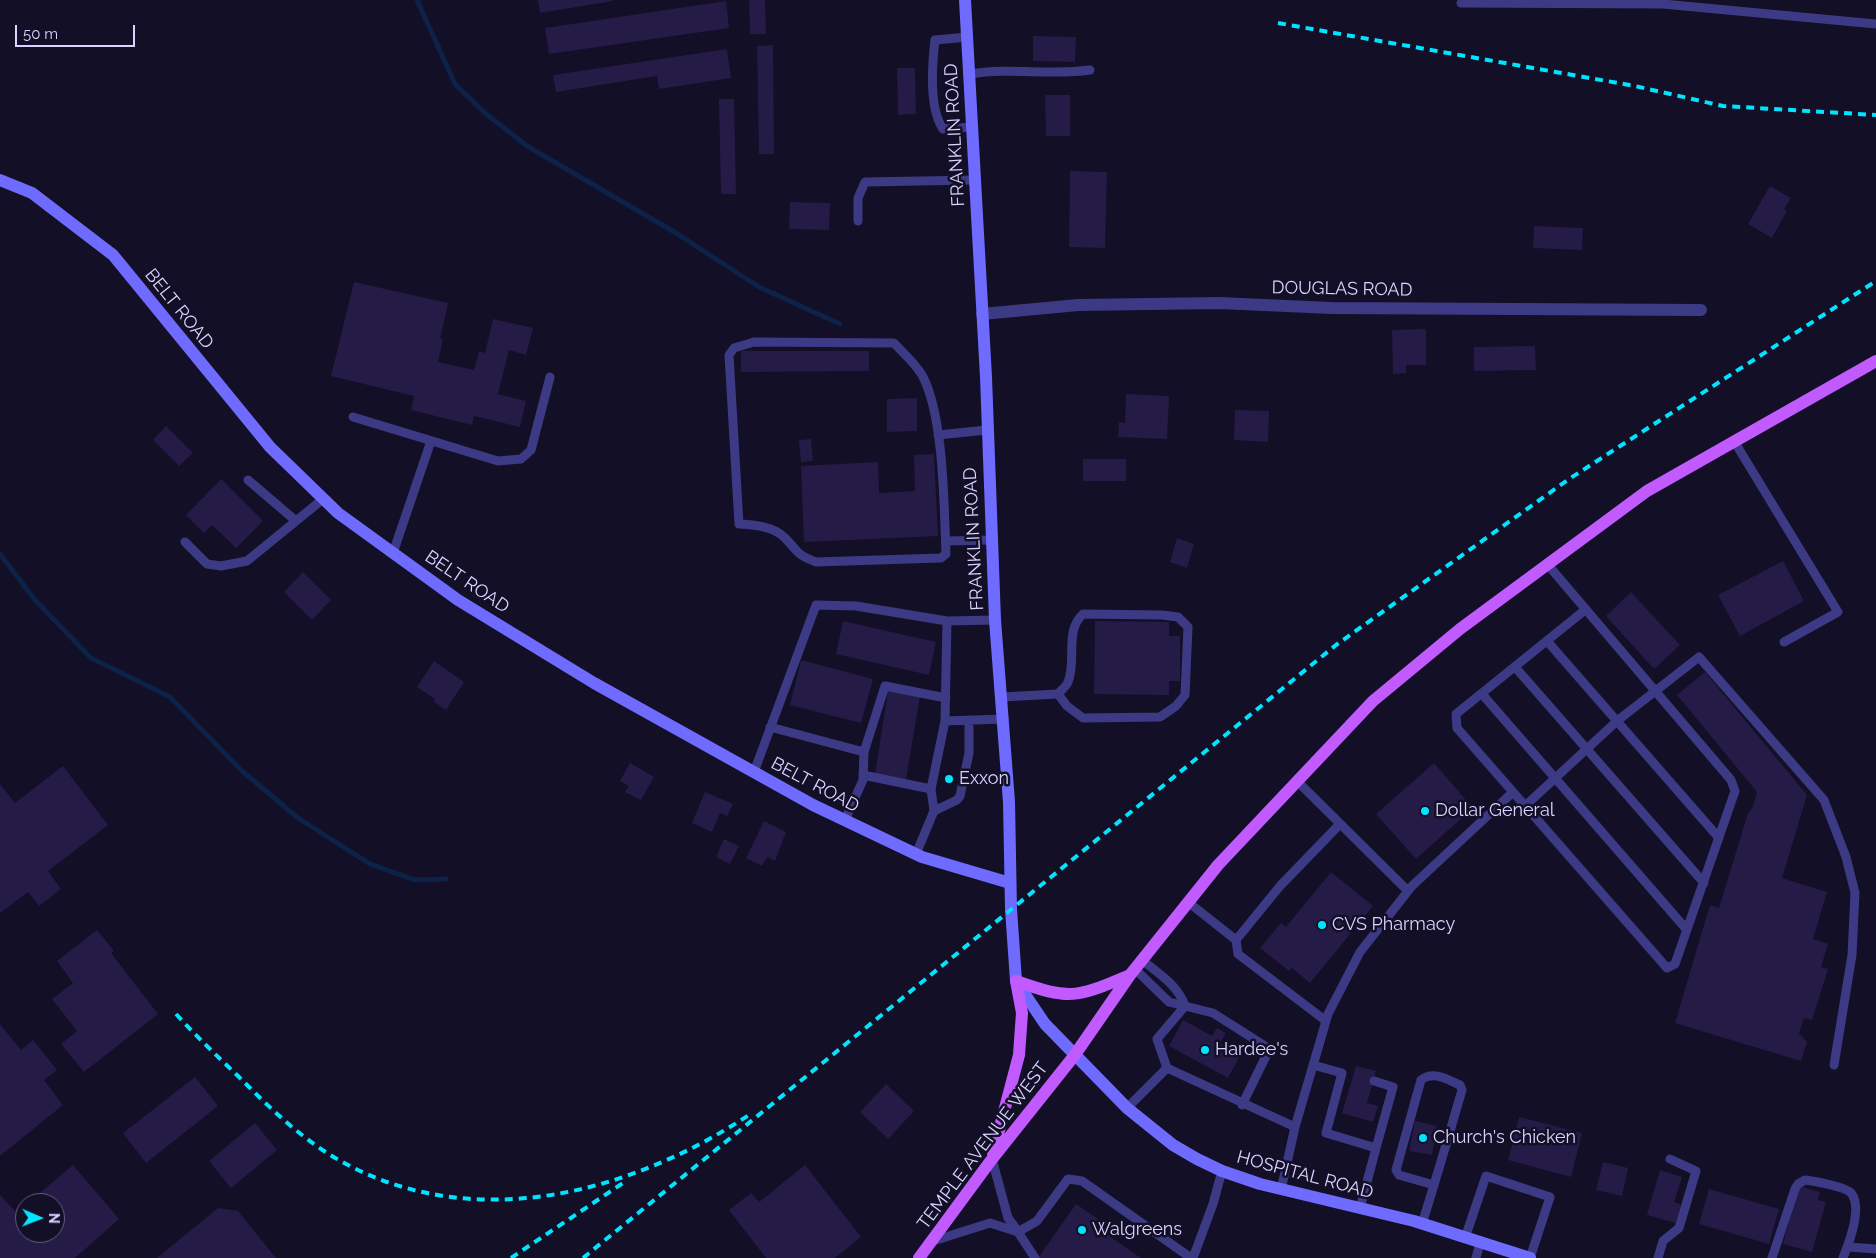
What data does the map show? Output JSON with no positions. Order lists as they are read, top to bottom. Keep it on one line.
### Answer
{"streets":{"main road":["TEMPLE AVENUE WEST"],"street":["FRANKLIN ROAD","DOUGLAS ROAD","BELT ROAD","HOSPITAL ROAD"]},"crossings":[["FRANKLIN ROAD","DOUGLAS ROAD"],["FRANKLIN ROAD","BELT ROAD"],["TEMPLE AVENUE WEST","HOSPITAL ROAD"]],"places":["Exxon","Dollar General","CVS Pharmacy","Hardee's","Church's Chicken","Walgreens"],"scale_bar":"50 m","north":"right"}
